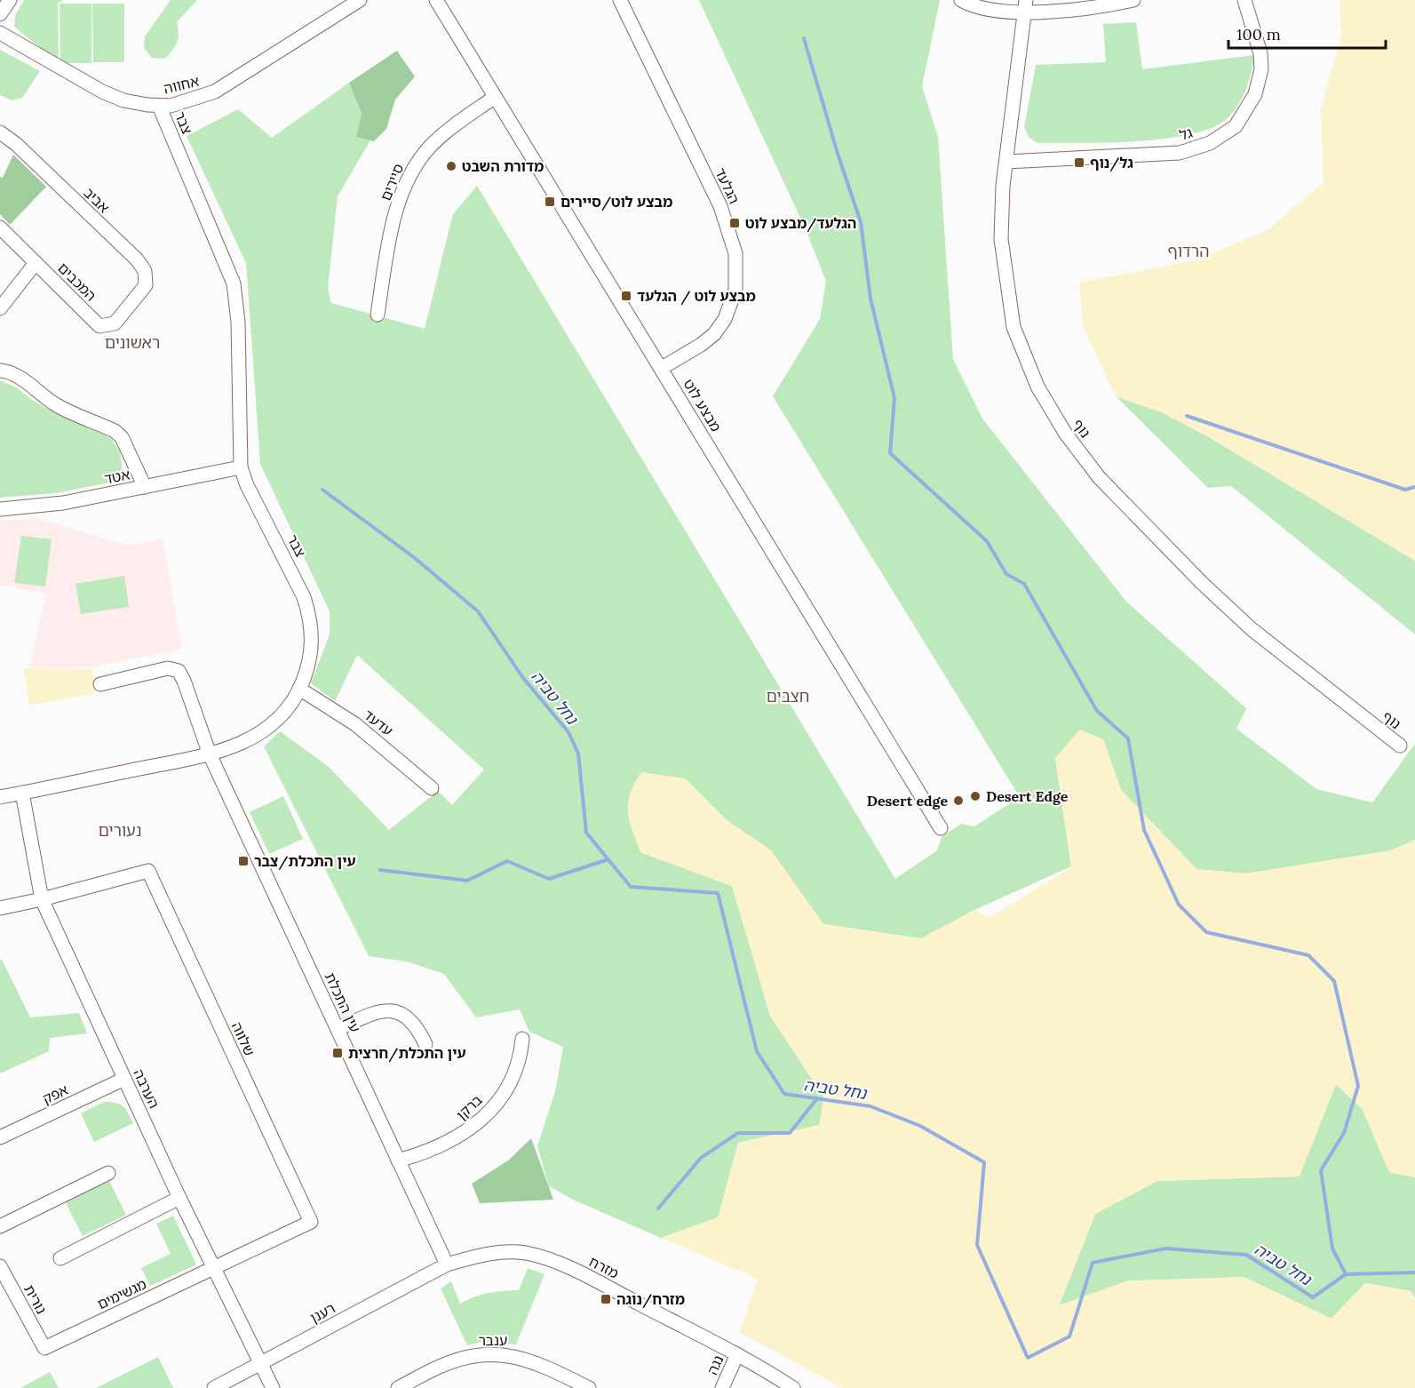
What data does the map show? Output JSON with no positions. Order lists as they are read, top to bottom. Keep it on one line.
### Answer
{"streets":{"street":["אחווה","צבר","גל","סיירים","הגלעד","אביב","המכבים","מבצע לוט","נוף","אטד","עדעד","עין התכלת","שלווה","הערבה","אפק","ברקן","מזרח","מגשימים","נורית","רענן","ענבר","נגה"]},"crossings":[["אחווה","צבר"],["צבר","אטד"],["צבר","עדעד"],["צבר","עין התכלת"],["צבר","הערבה"],["גל","נוף"],["סיירים","מבצע לוט"],["הגלעד","מבצע לוט"],["אביב","המכבים"],["עין התכלת","ברקן"],["עין התכלת","מזרח"],["עין התכלת","רענן"],["שלווה","הערבה"],["שלווה","מגשימים"],["הערבה","אפק"],["הערבה","מגשימים"],["הערבה","רענן"],["מזרח","רענן"],["מזרח","נגה"],["מגשימים","נורית"]],"districts":["הרדוף","ראשונים","חצבים","נעורים"],"water":["נחל טביה"],"places":{"transit":["גל/נוף","מבצע לוט/סיירים","הגלעד/מבצע לוט","מבצע לוט / הגלעד","עין התכלת/צבר","עין התכלת/חרצית","מזרח/נוגה"],"other":["מדורת השבט","Desert Edge","Desert edge"]},"scale_bar":"100 m"}
